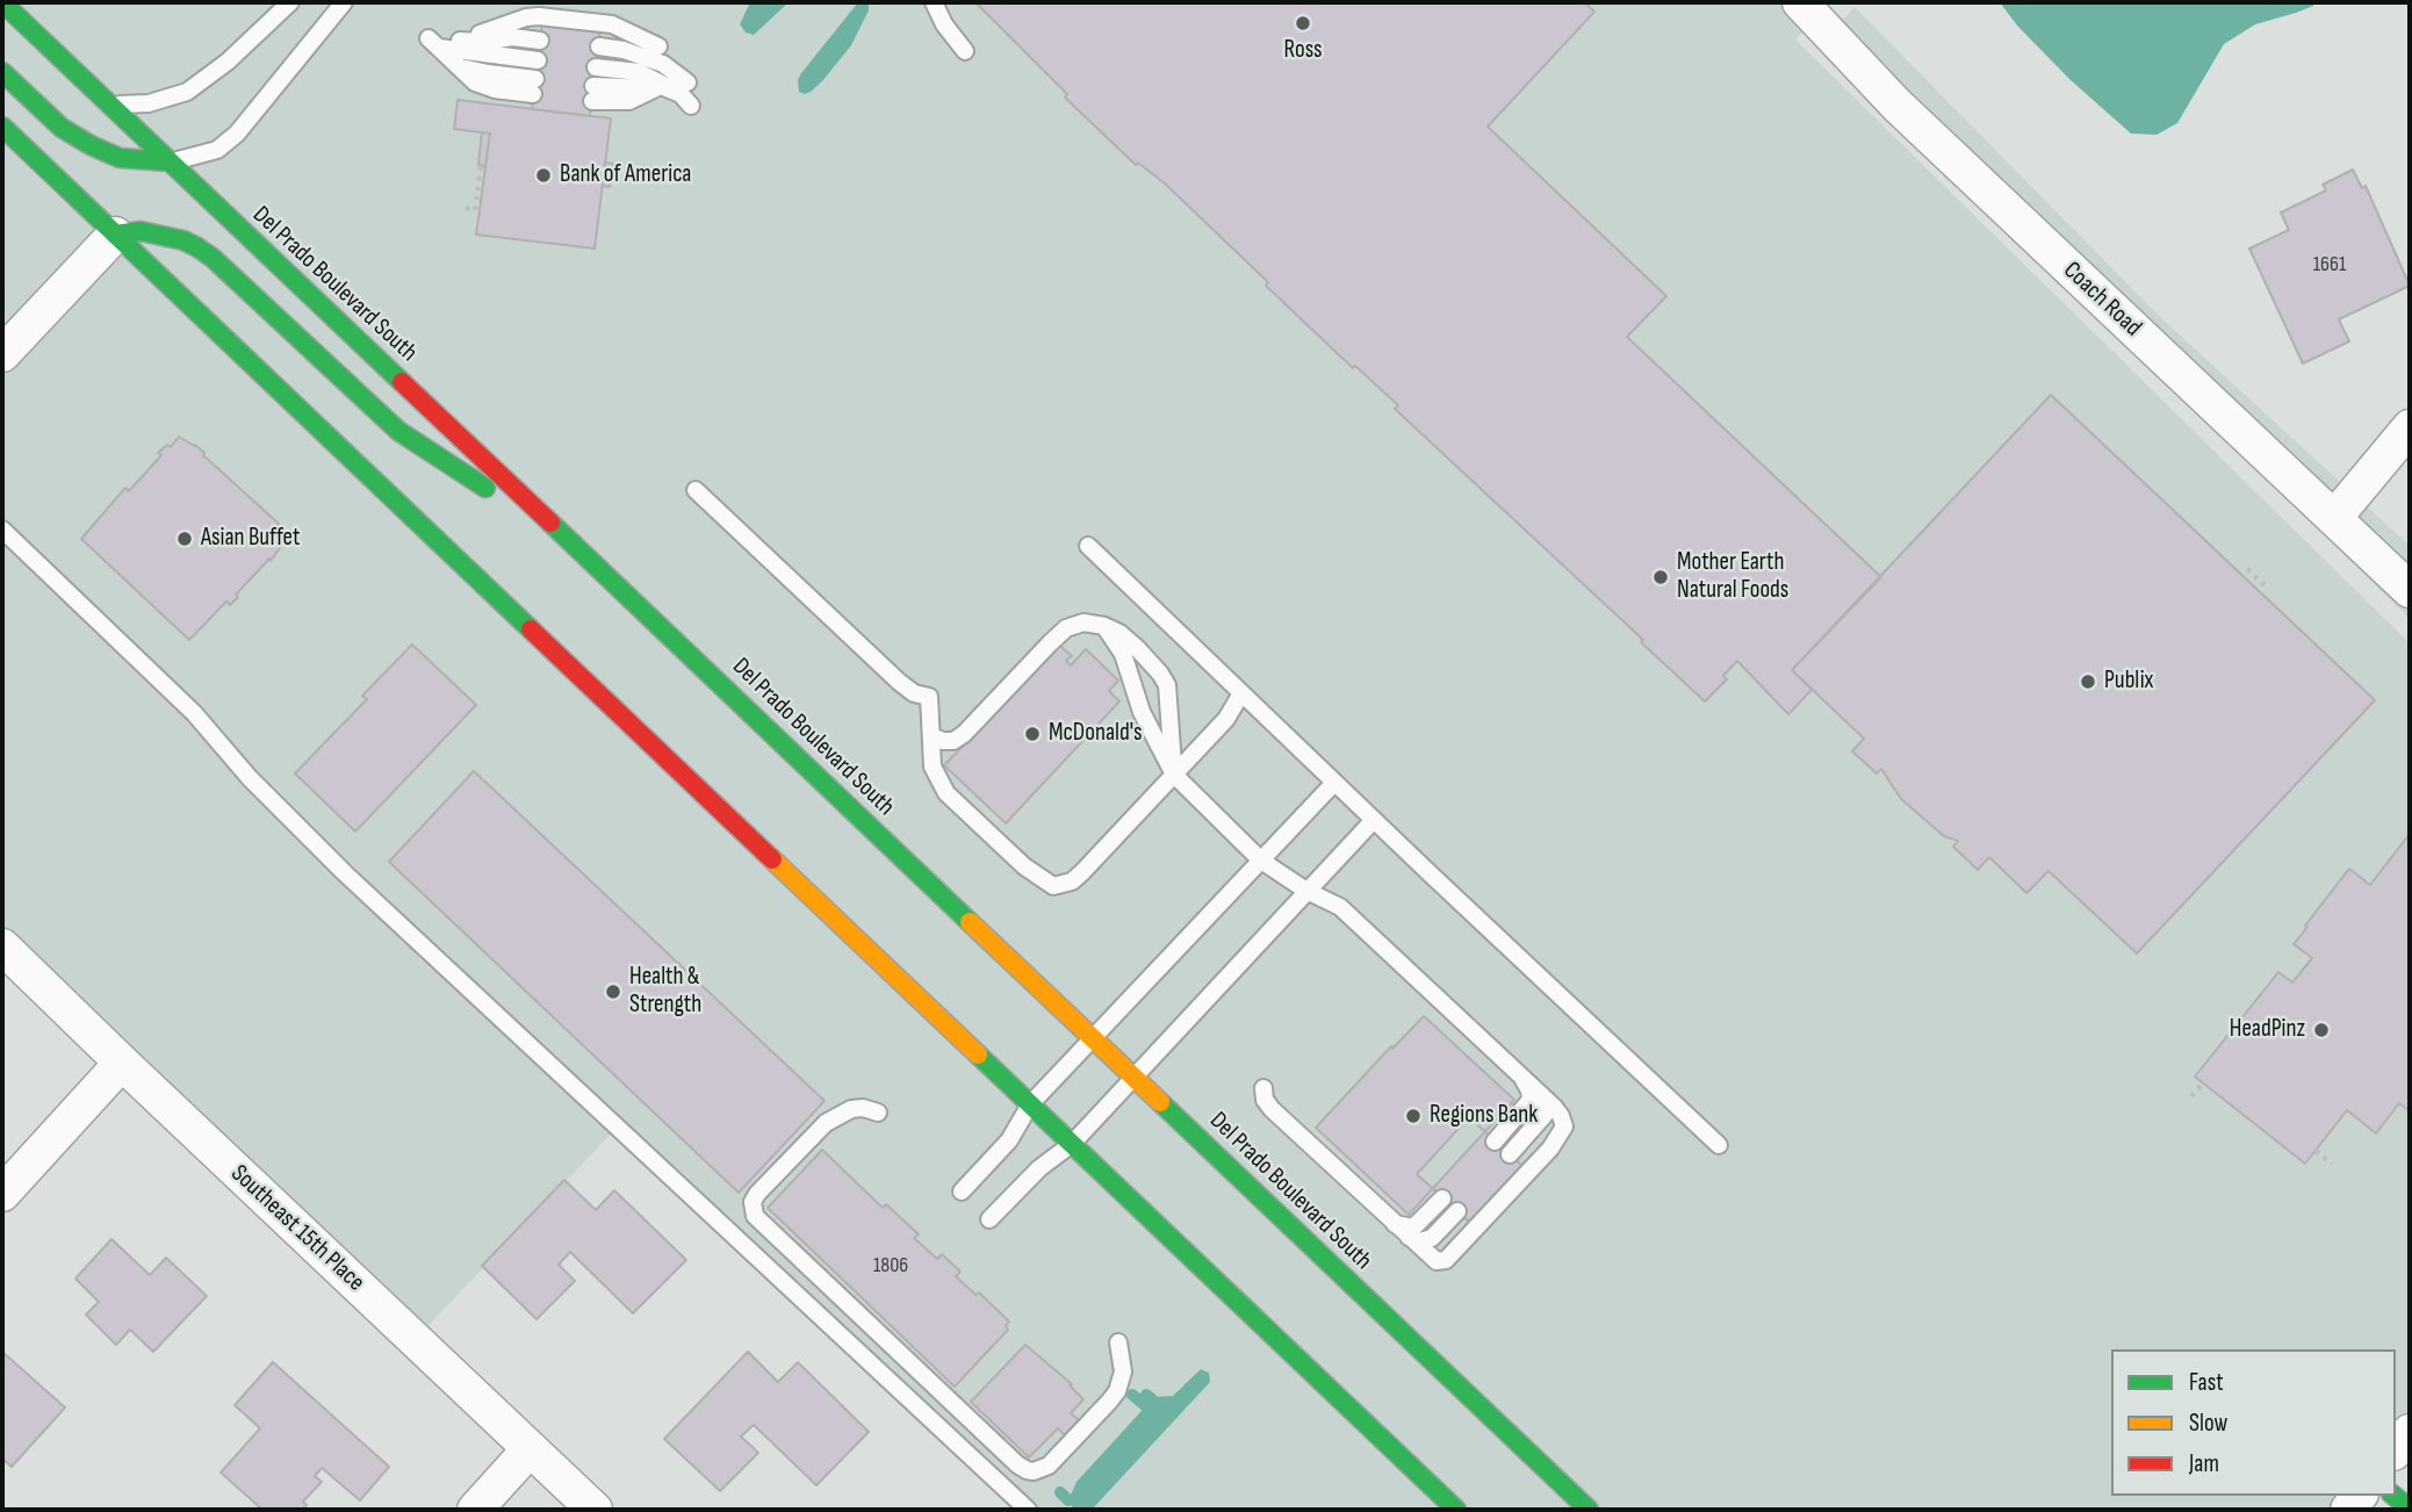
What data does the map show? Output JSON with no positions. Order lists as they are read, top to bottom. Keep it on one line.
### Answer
{"streets":{"main road":["Del Prado Boulevard South"],"street":["Coach Road","Southeast 15th Place"]},"places":["Ross","Bank of America","Asian Buffet","Mother Earth Natural Foods","Publix","McDonald's","Health & Strength","HeadPinz","Regions Bank"],"house_numbers":["1661","1806"],"legend":["Fast","Slow","Jam"]}
